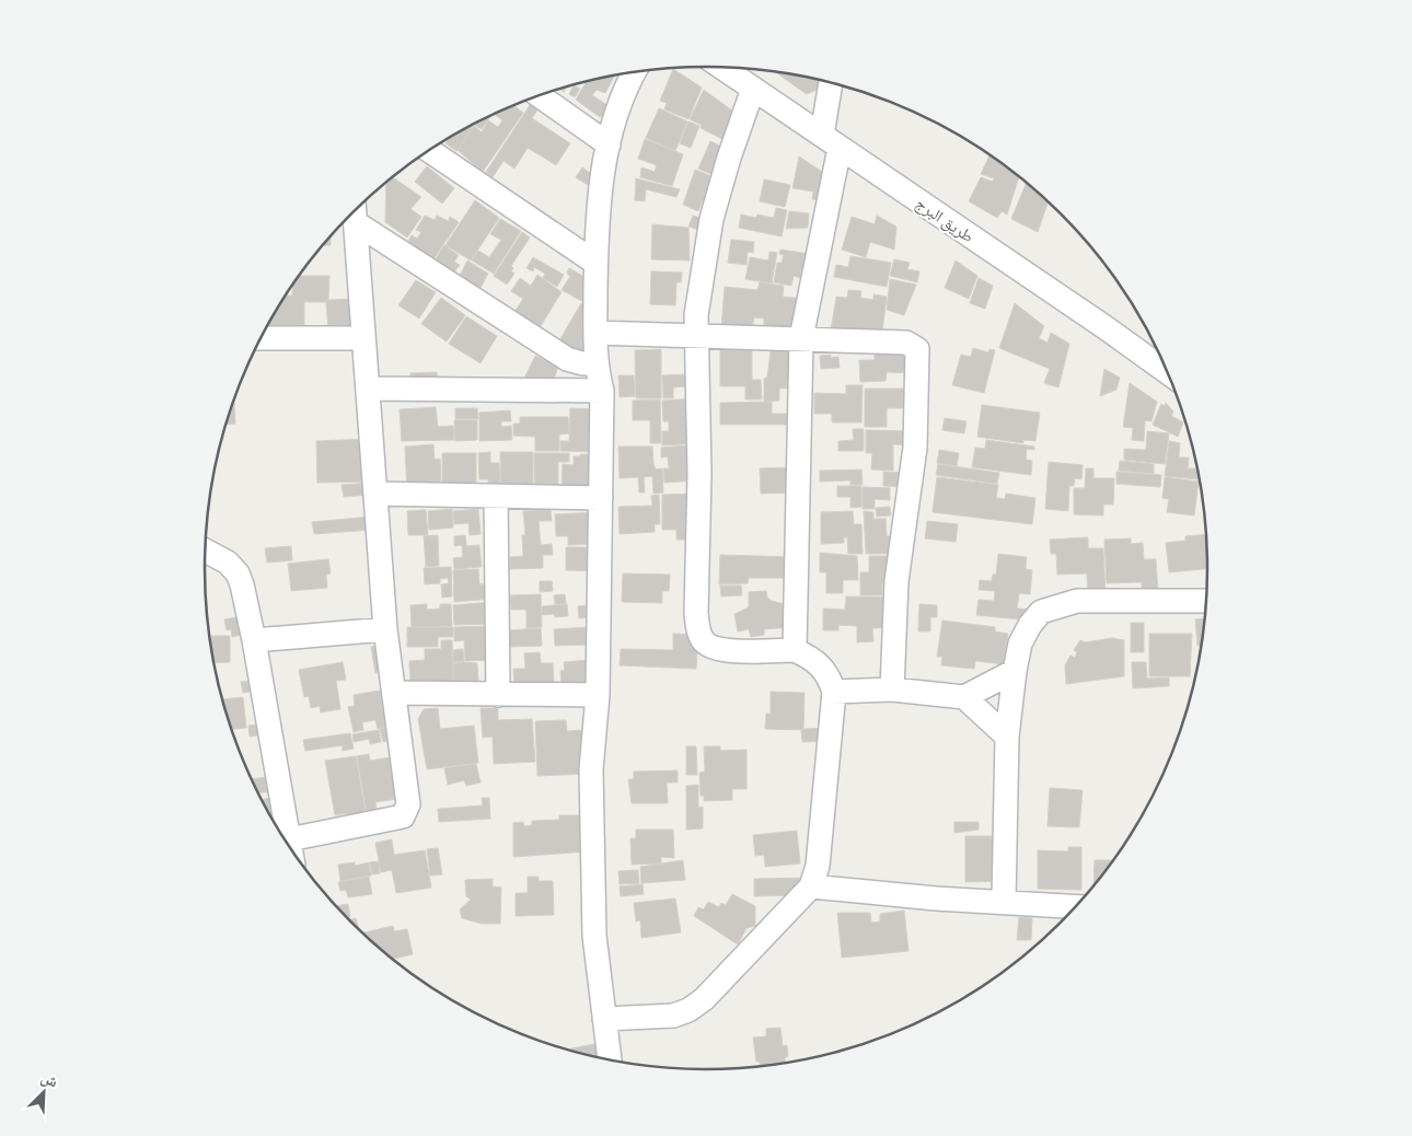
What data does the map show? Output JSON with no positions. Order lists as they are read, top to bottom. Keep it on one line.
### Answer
{"streets":{"street":["طريق البرج"]},"north":"top right"}
